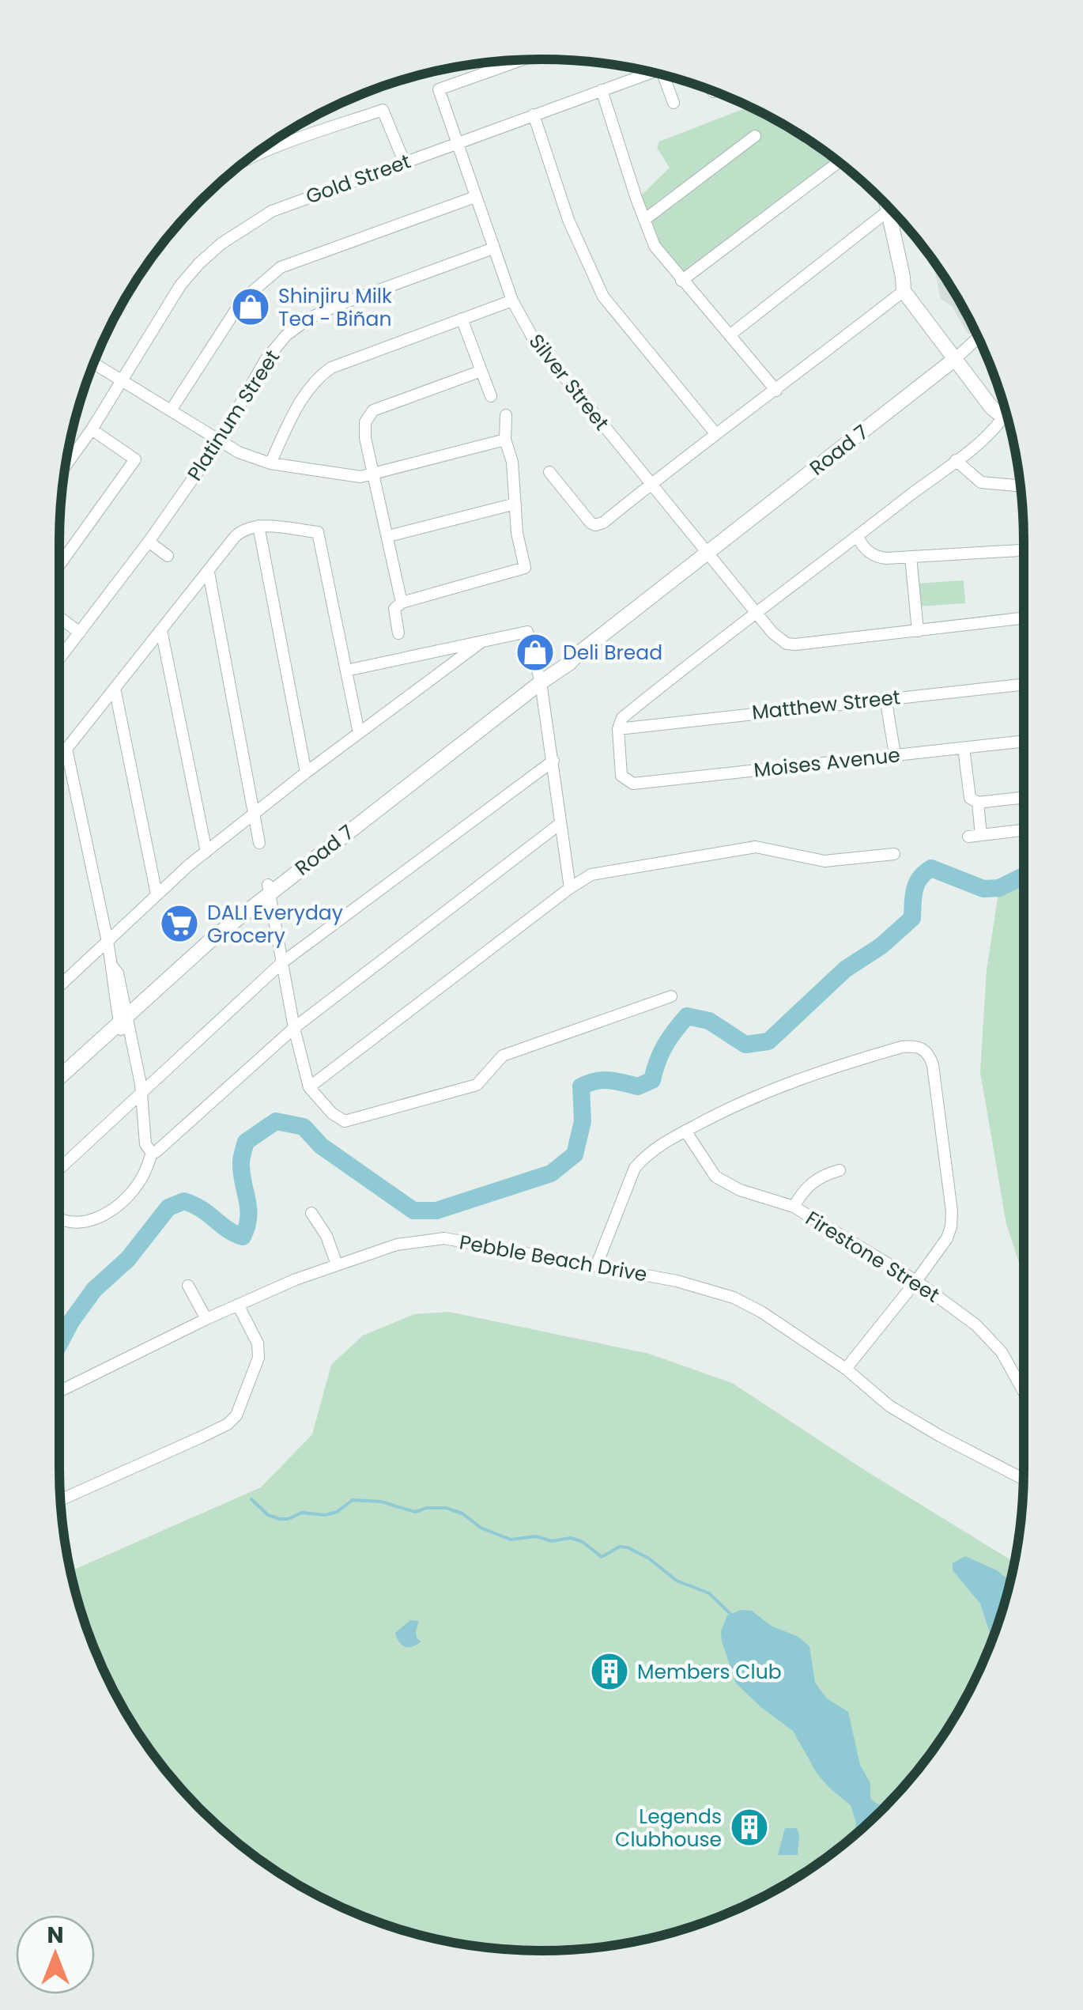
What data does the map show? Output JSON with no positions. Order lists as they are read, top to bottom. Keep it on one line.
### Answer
{"streets":{"street":["Gold Street","Silver Street","Platinum Street","Road 7","Matthew Street","Moises Avenue","Firestone Street","Pebble Beach Drive"]},"crossings":[["Gold Street","Silver Street"],["Silver Street","Platinum Street"],["Silver Street","Road 7"],["Matthew Street","Moises Avenue"]],"places":{"shop":["Shinjiru Milk Tea - Biñan","Deli Bread"],"supermarket":["DALI Everyday Grocery"],"building":["Members Club","Legends Clubhouse"]},"north":"top"}
